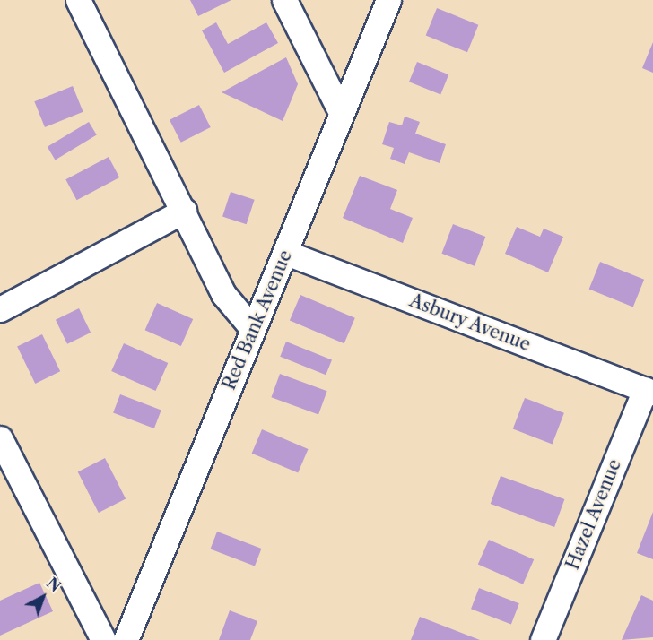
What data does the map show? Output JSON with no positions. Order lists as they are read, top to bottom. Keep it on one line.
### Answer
{"streets":{"street":["Red Bank Avenue","Asbury Avenue","Hazel Avenue"]},"crossings":[["Red Bank Avenue","Asbury Avenue"],["Asbury Avenue","Hazel Avenue"]],"north":"top right"}
